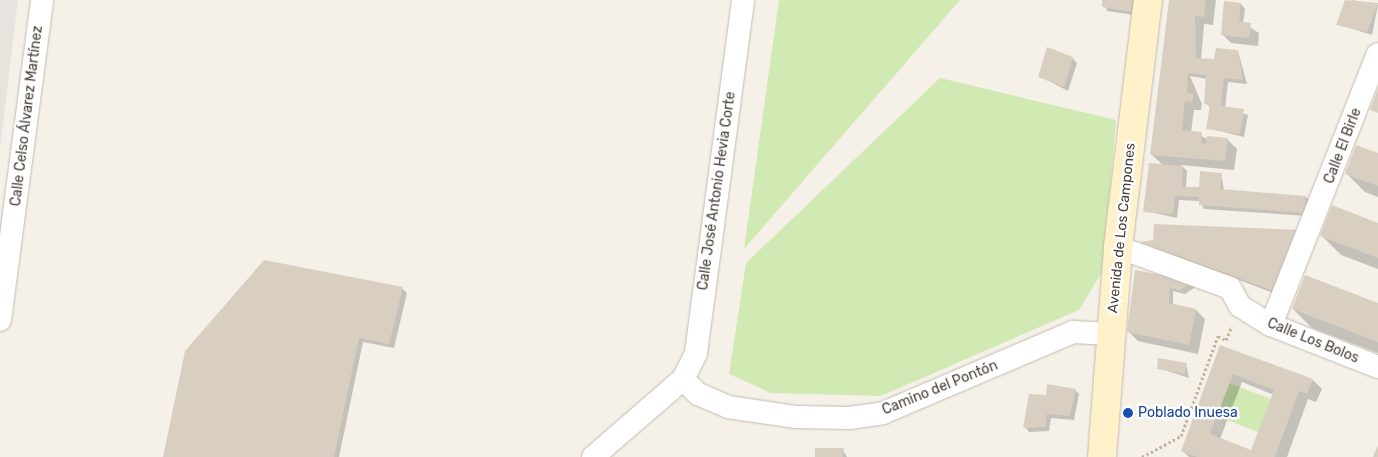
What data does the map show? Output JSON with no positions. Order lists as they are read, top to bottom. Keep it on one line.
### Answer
{"streets":{"street":["Calle Celso Álvarez Martínez","Calle El Birle","Calle José Antonio Hevia Corte","Avenida de Los Campones","Calle Los Bolos","Camino del Pontón"]},"crossings":[["Calle El Birle","Calle Los Bolos"],["Calle José Antonio Hevia Corte","Camino del Pontón"],["Avenida de Los Campones","Calle Los Bolos"],["Avenida de Los Campones","Camino del Pontón"]],"places":["Poblado Inuesa"]}
